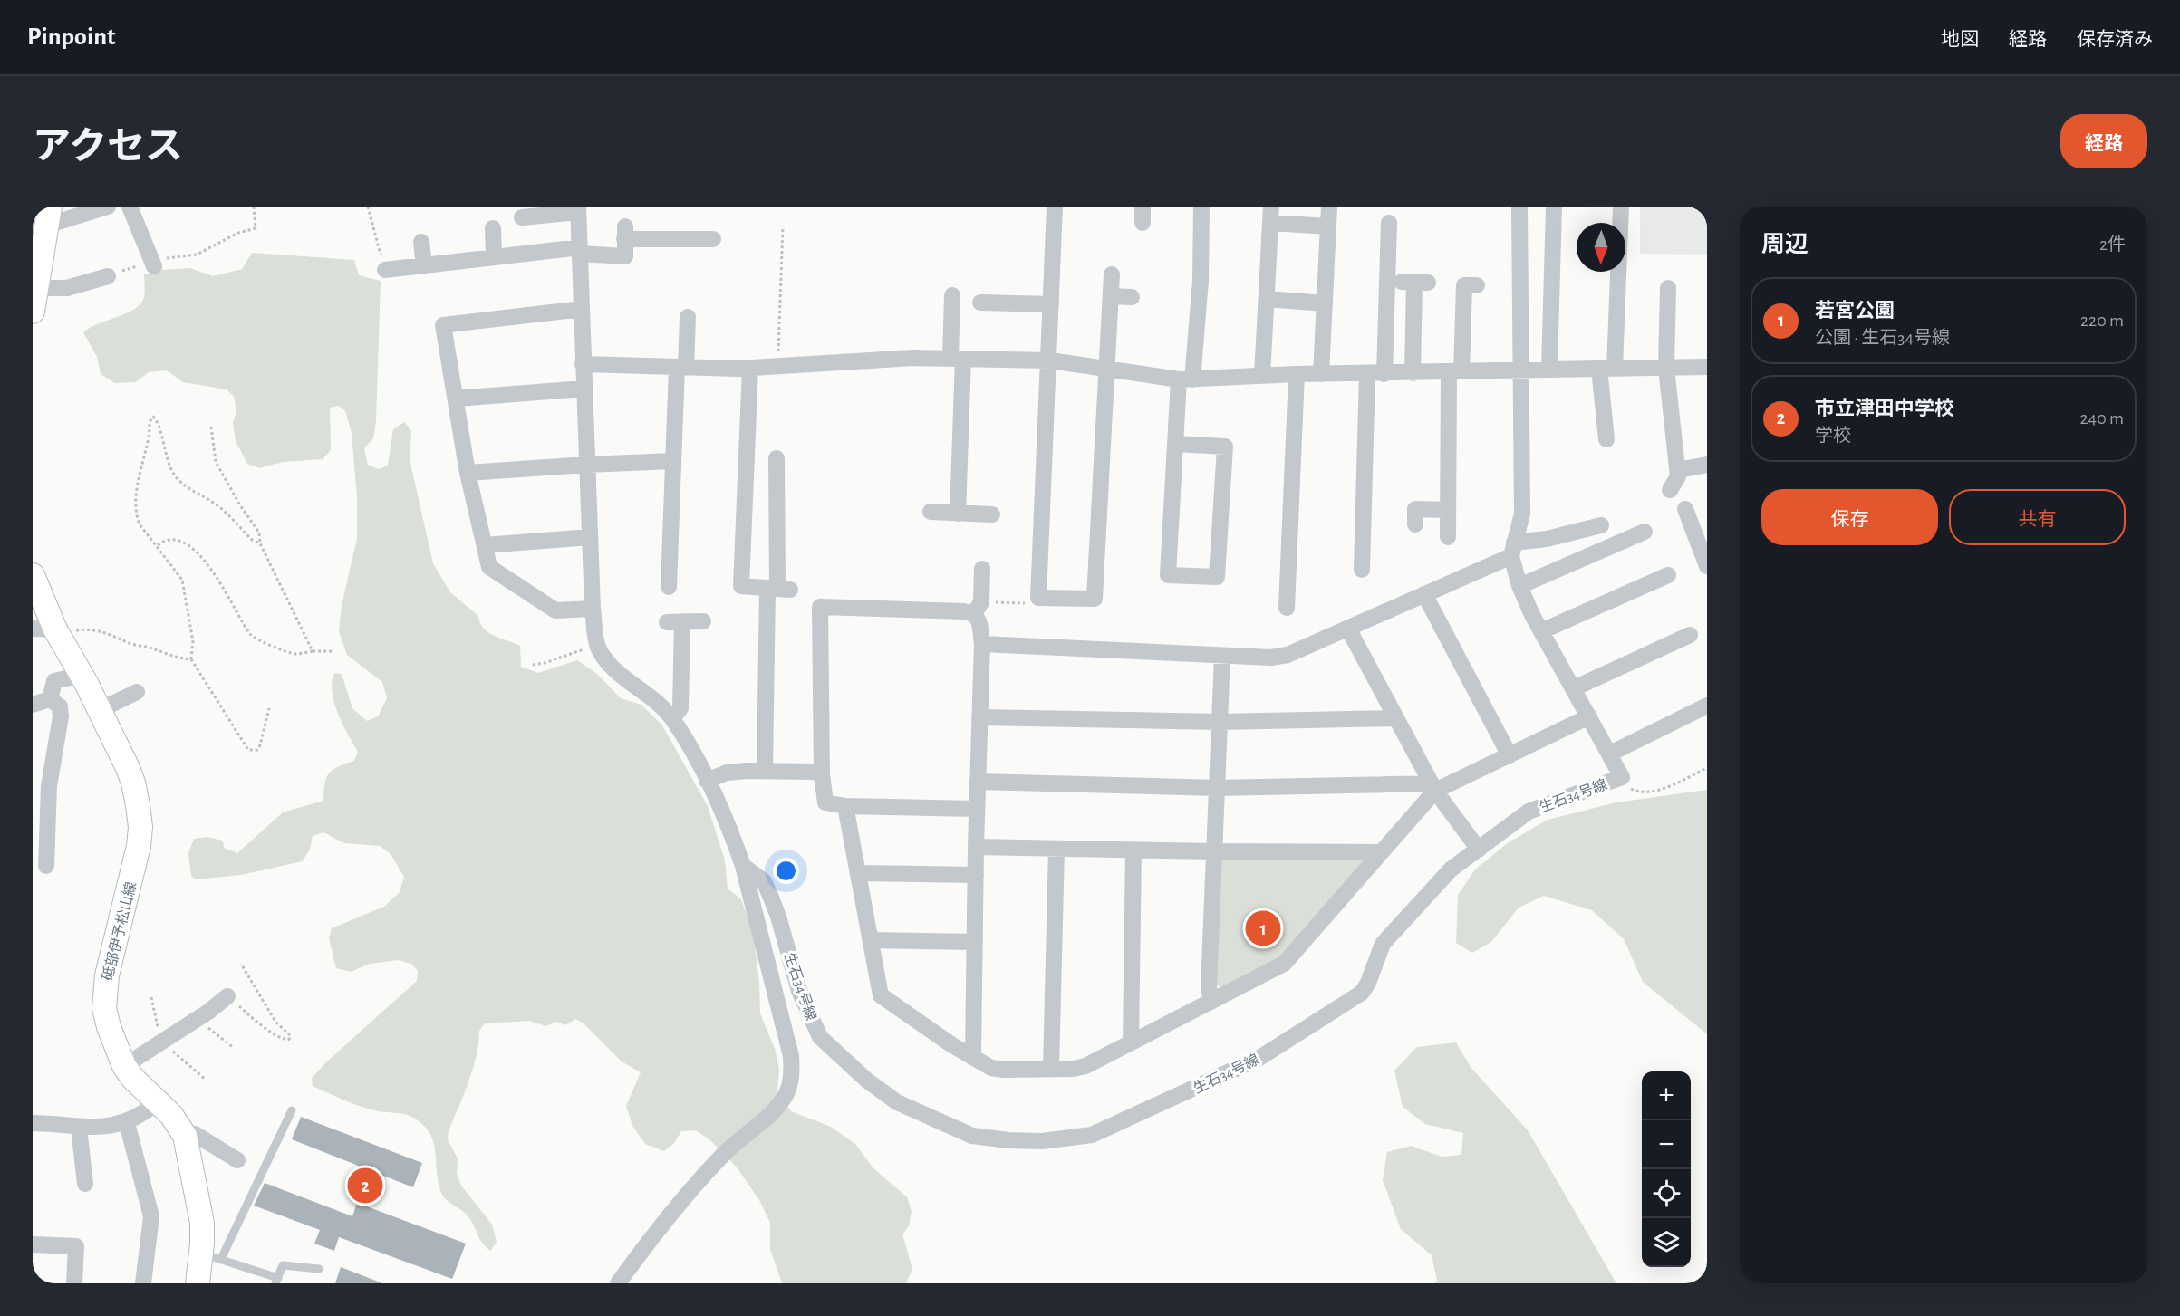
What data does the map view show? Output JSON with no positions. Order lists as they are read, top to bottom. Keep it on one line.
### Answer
{"streets":{"main road":["砥部伊予松山線"],"street":["生石34号線"]},"north":"bottom","page":{"header":"Pinpoint","nav":["地図","経路","保存済み"],"title":"アクセス","buttons":["経路",["保存","共有"]],"heading":["周辺","2件"],"list":[{"mark":"1","name":"若宮公園","note":"公園 · 生石34号線","value":"220 m"},{"mark":"2","name":"市立津田中学校","note":"学校","value":"240 m"}],"pins":["1","2"],"map_buttons":["+","−"]}}
